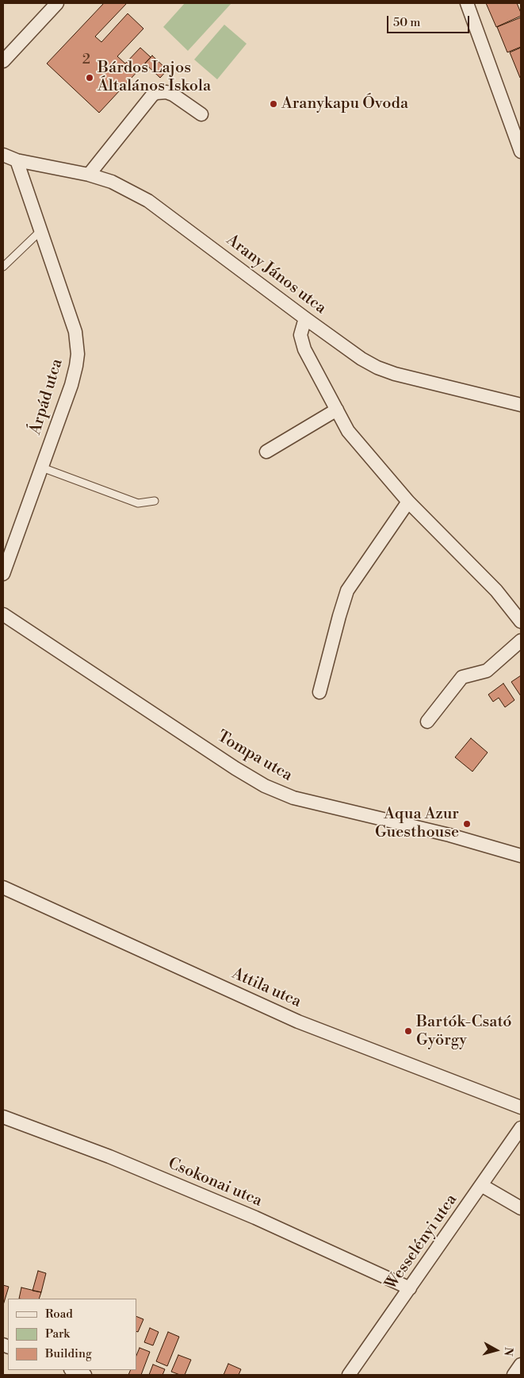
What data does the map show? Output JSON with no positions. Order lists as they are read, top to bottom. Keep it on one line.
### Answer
{"streets":{"street":["Arany János utca","Árpád utca","Tompa utca","Attila utca","Csokonai utca","Wesselényi utca"]},"crossings":[["Arany János utca","Árpád utca"],["Csokonai utca","Wesselényi utca"]],"places":["Bárdos Lajos Általános Iskola","Aranykapu Óvoda","Aqua Azur Guesthouse","Bartók-Csató György"],"house_numbers":["2"],"legend":["Road","Park","Building"],"scale_bar":"50 m","north":"right"}
